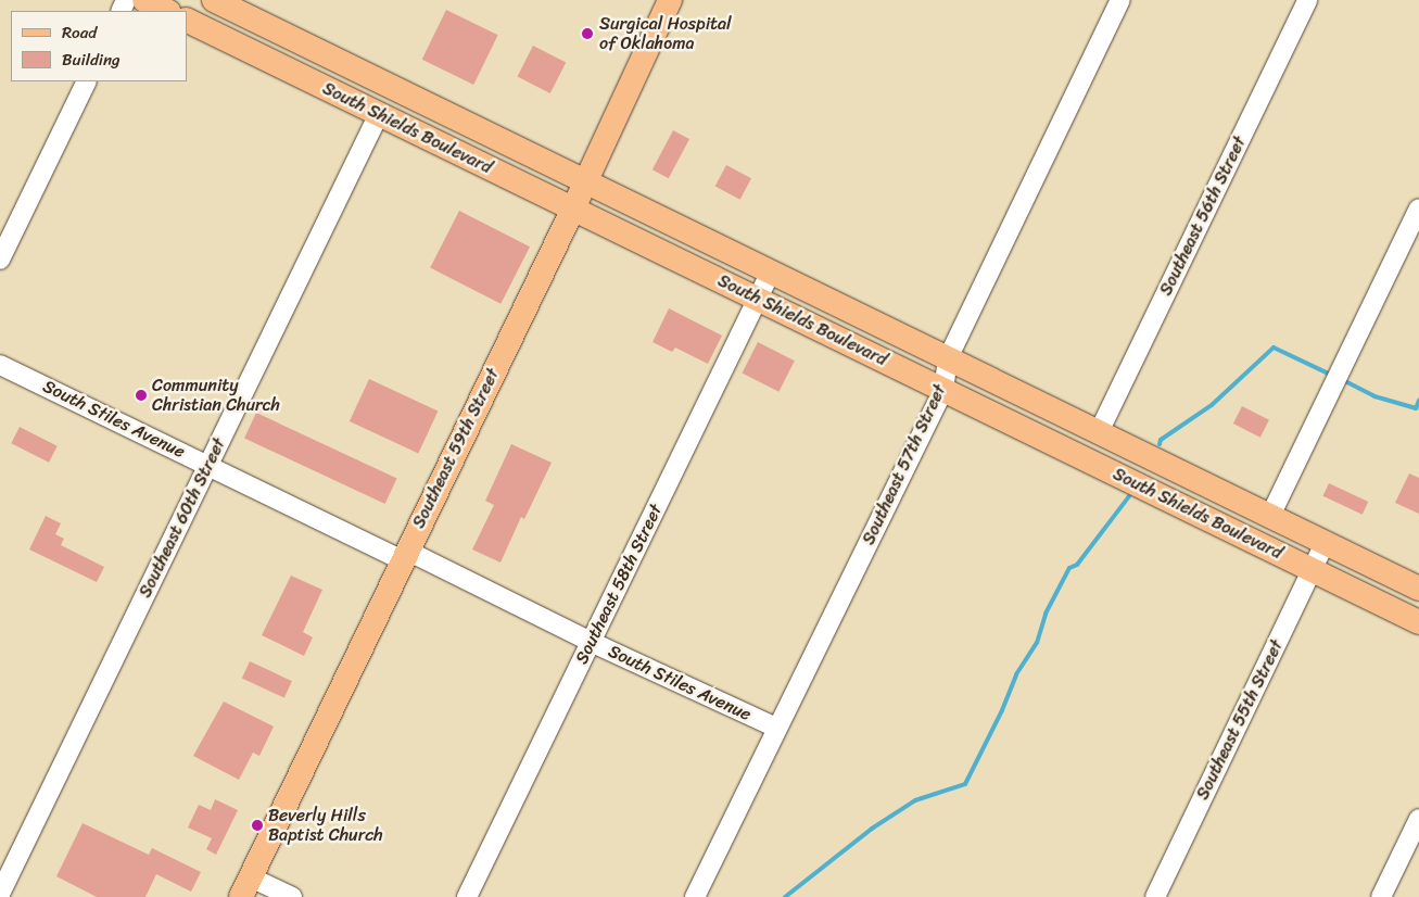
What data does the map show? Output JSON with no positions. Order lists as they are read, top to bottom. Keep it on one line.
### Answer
{"streets":{"main road":["South Shields Boulevard","Southeast 59th Street"],"street":["Southeast 56th Street","South Stiles Avenue","Southeast 57th Street","Southeast 60th Street","Southeast 58th Street","Southeast 55th Street"]},"crossings":[["South Shields Boulevard","Southeast 56th Street"],["South Shields Boulevard","Southeast 59th Street"],["South Shields Boulevard","Southeast 57th Street"],["South Shields Boulevard","Southeast 60th Street"],["South Shields Boulevard","Southeast 58th Street"],["South Shields Boulevard","Southeast 55th Street"],["South Stiles Avenue","Southeast 59th Street"],["South Stiles Avenue","Southeast 57th Street"],["South Stiles Avenue","Southeast 60th Street"],["South Stiles Avenue","Southeast 58th Street"]],"places":["Surgical Hospital of Oklahoma","Community Christian Church","Beverly Hills Baptist Church"],"legend":["Road","Building"]}
